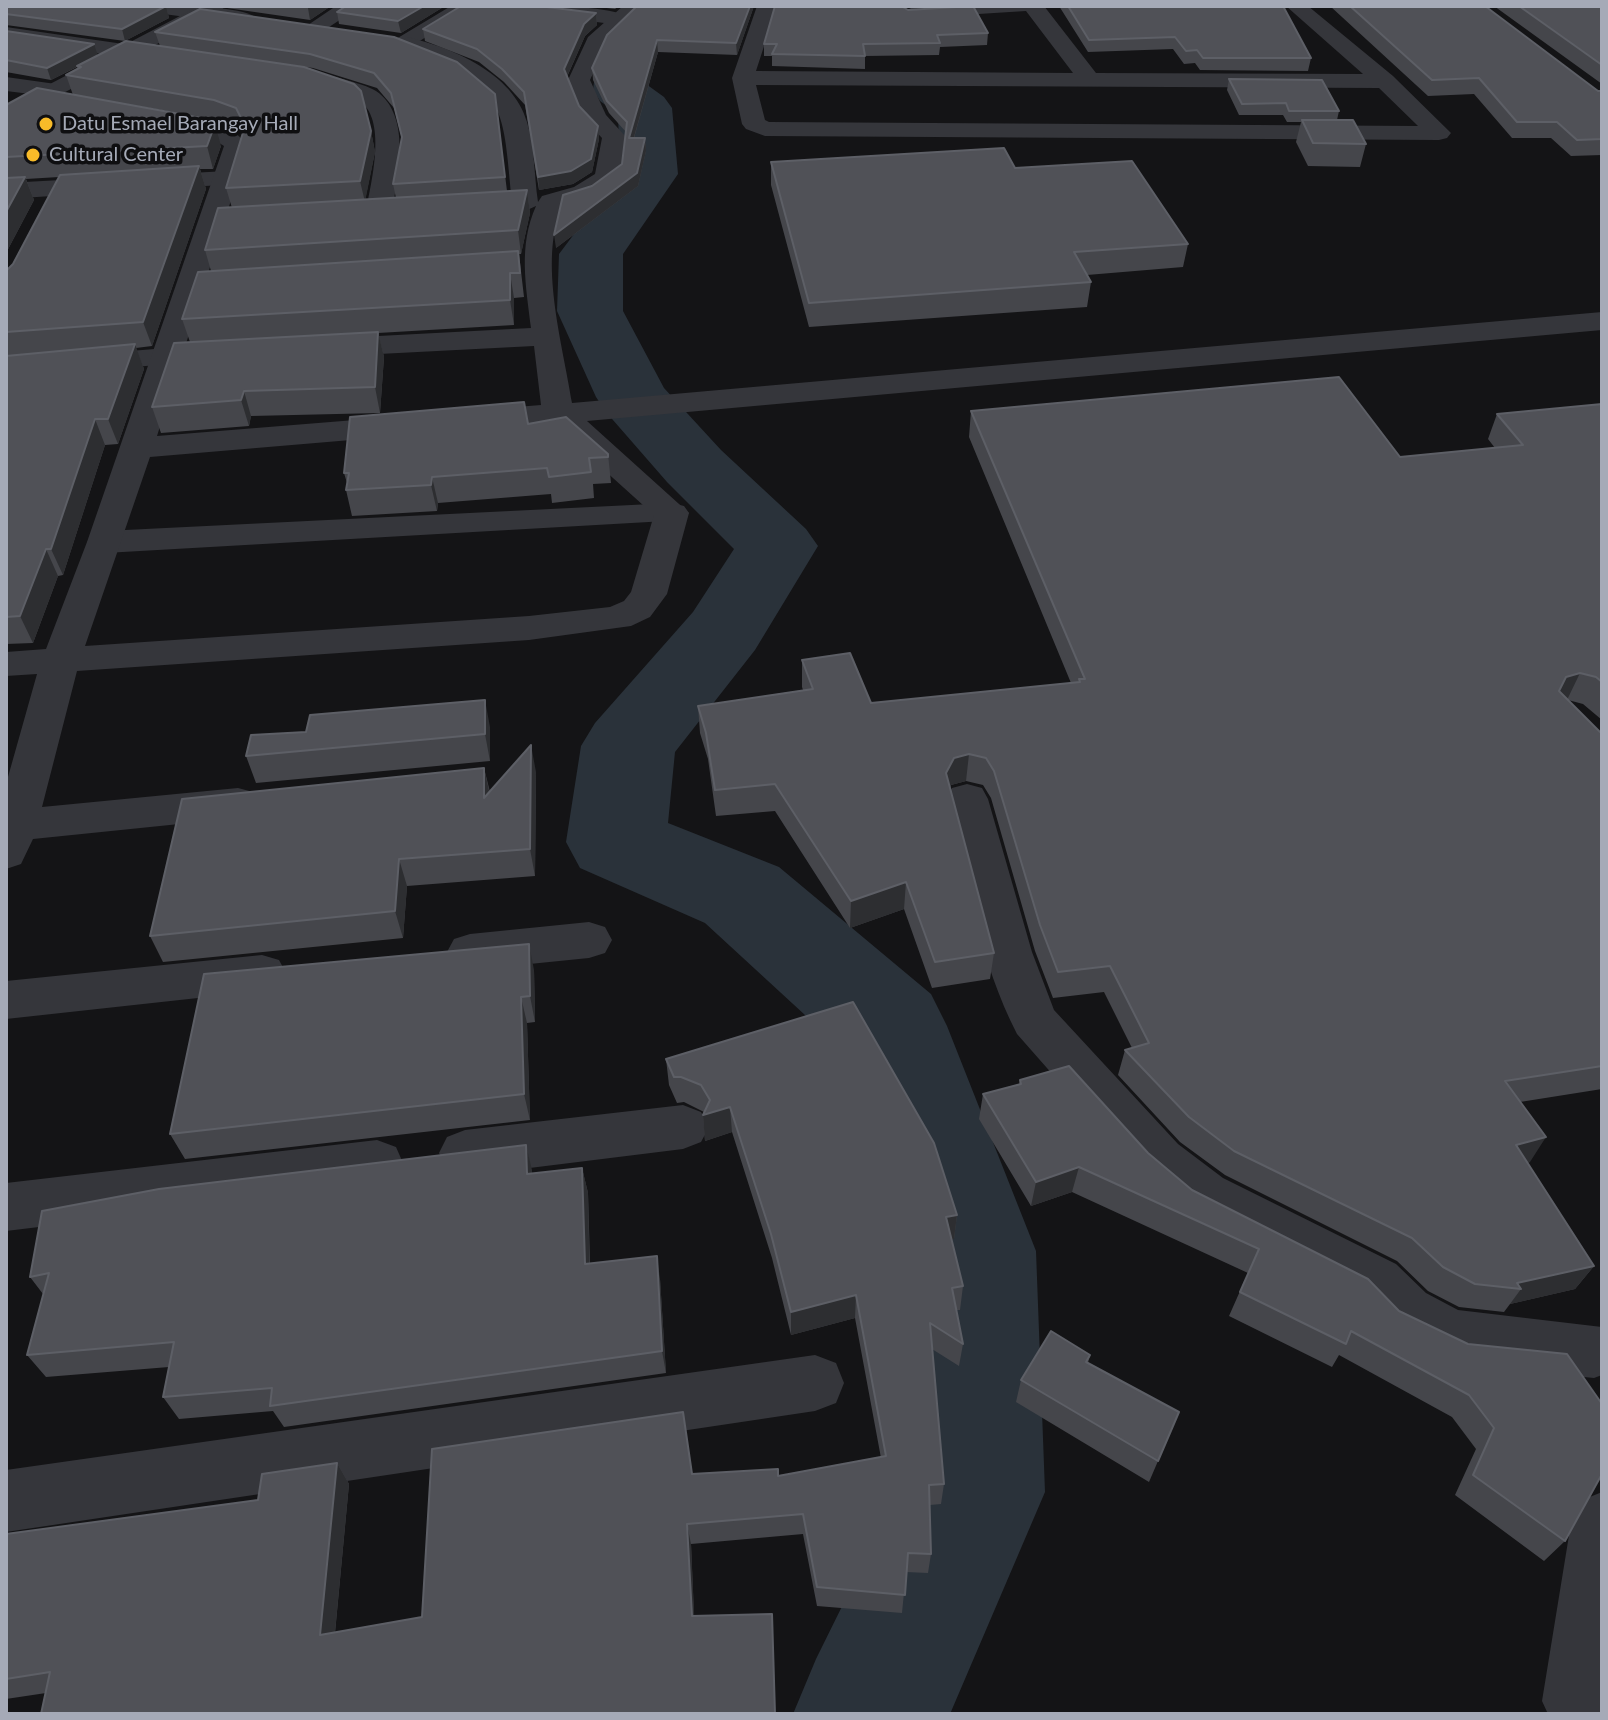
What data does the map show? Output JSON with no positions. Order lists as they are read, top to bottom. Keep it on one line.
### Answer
{"places":["Datu Esmael Barangay Hall","Cultural Center"]}
